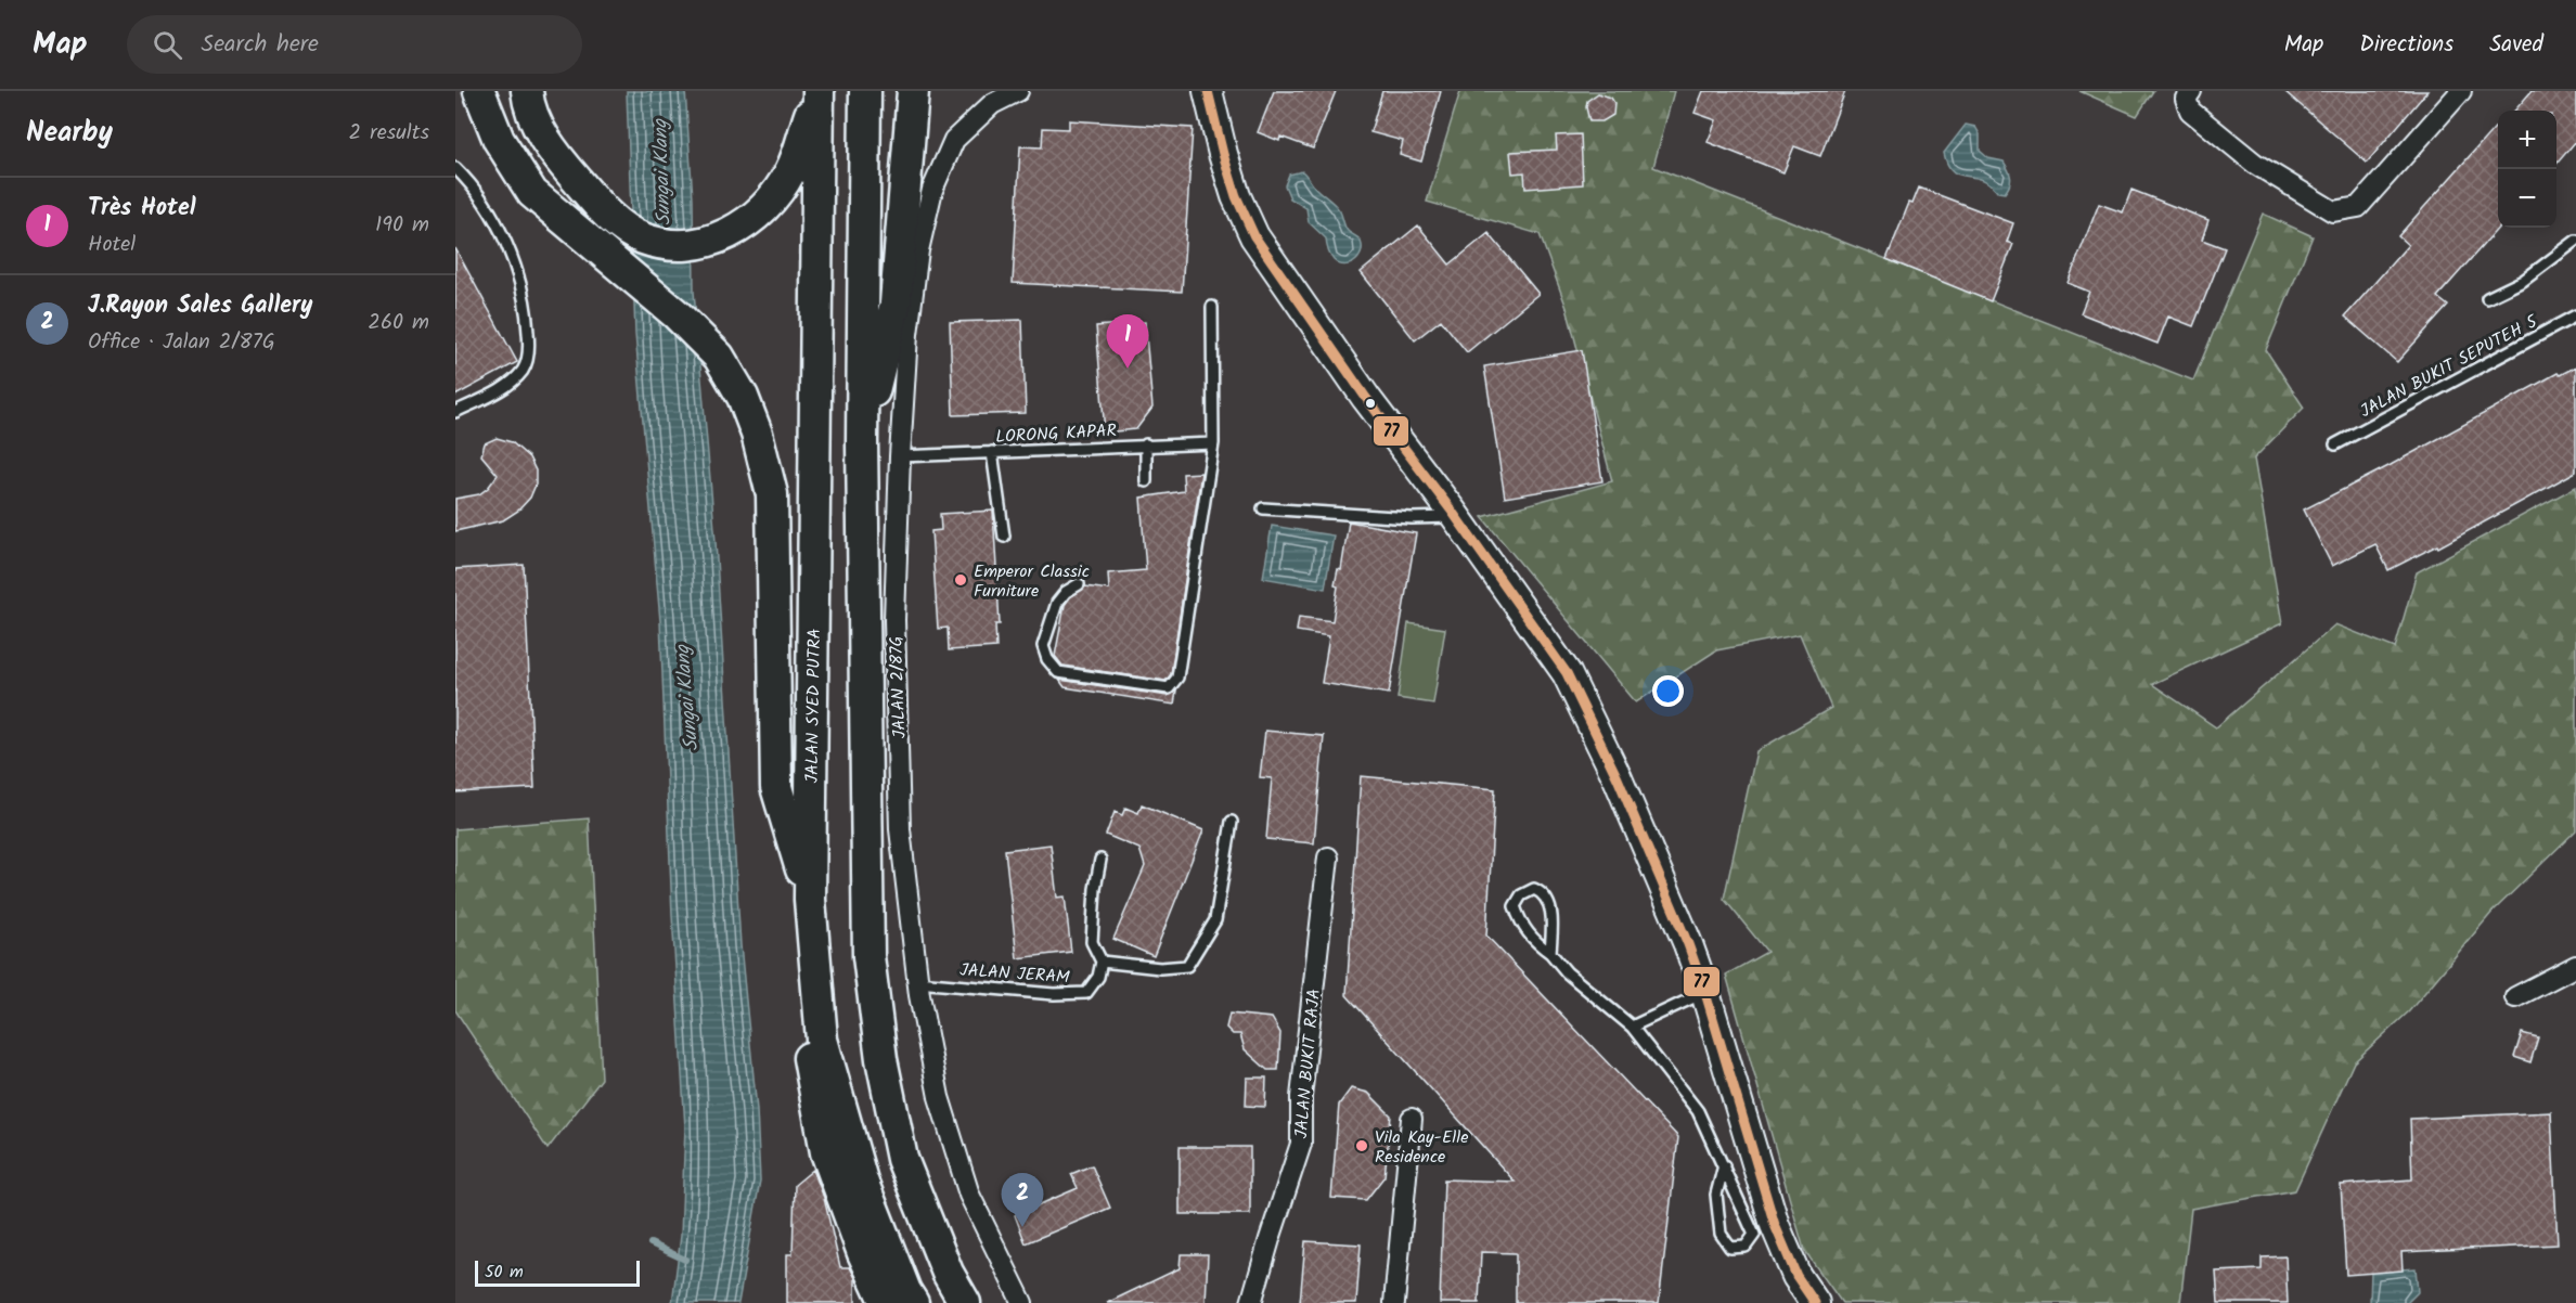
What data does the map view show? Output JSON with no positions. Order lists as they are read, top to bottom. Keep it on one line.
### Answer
{"streets":{"main road":["JALAN SYED PUTRA"],"street":["JALAN 2/87G","JALAN BUKIT RAJA"],"lane":["JALAN BUKIT SEPUTEH 5","LORONG KAPAR","JALAN JERAM"]},"crossings":[["LORONG KAPAR","JALAN 2/87G"],["JALAN 2/87G","JALAN JERAM"]],"water":["Sungai Klang"],"places":["Emperor Classic Furniture","Vila Kay-Elle Residence"],"lines":["transit line 77"],"scale_bar":"50 m","page":{"header":"Map","search":"Search here","nav":["Map","Directions","Saved"],"heading":["Nearby","2 results"],"map_buttons":["+","−"],"list":[{"mark":"1","name":"Très Hotel","note":"Hotel","value":"190 m"},{"mark":"2","name":"J.Rayon Sales Gallery","note":"Office · Jalan 2/87G","value":"260 m"}],"pins":["1","2"],"scale":"50 m"}}
